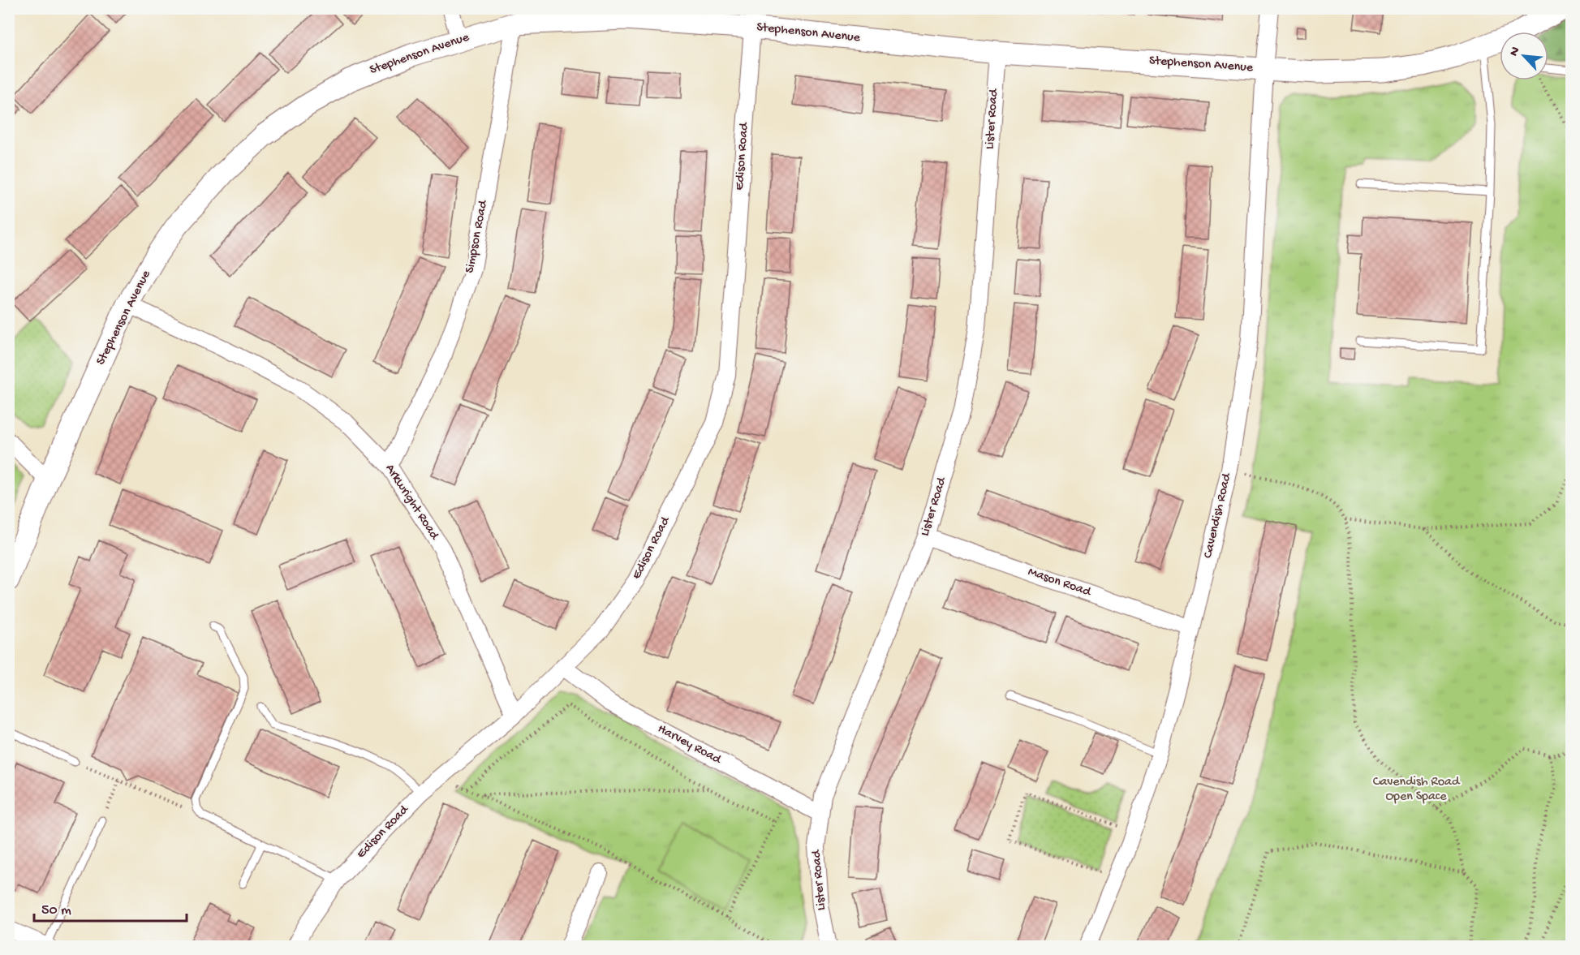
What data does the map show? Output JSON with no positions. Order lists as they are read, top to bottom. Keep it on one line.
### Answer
{"streets":{"street":["Stephenson Avenue","Lister Road","Edison Road","Simpson Road","Arkwright Road","Cavendish Road","Mason Road","Harvey Road"]},"crossings":[["Stephenson Avenue","Lister Road"],["Stephenson Avenue","Edison Road"],["Stephenson Avenue","Simpson Road"],["Stephenson Avenue","Arkwright Road"],["Stephenson Avenue","Cavendish Road"],["Lister Road","Mason Road"],["Lister Road","Harvey Road"],["Edison Road","Arkwright Road"],["Edison Road","Harvey Road"],["Simpson Road","Arkwright Road"],["Cavendish Road","Mason Road"]],"parks":["Cavendish Road Open Space"],"scale_bar":"50 m","north":"top left"}
